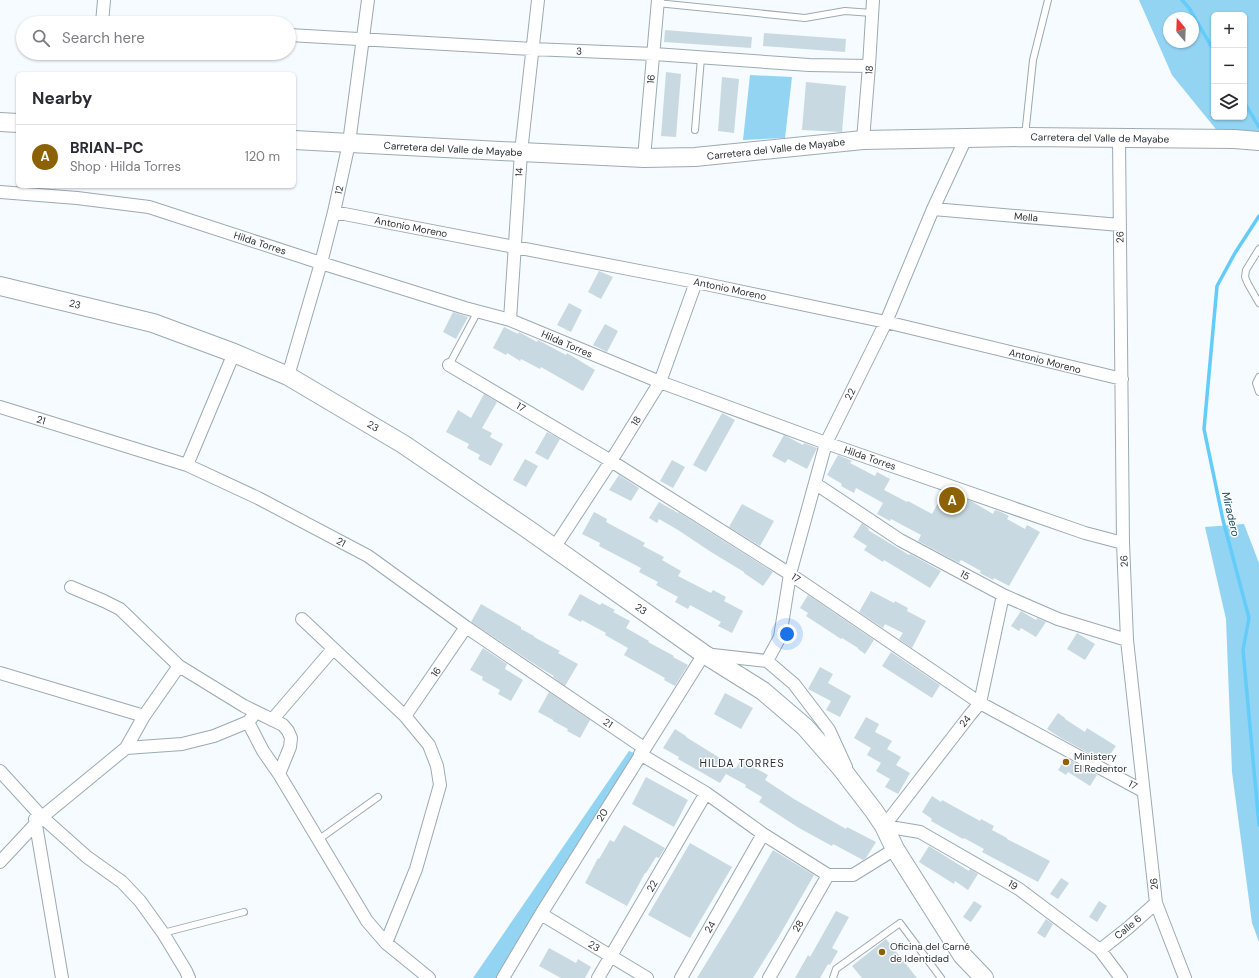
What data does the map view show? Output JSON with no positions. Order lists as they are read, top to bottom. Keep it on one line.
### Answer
{"streets":{"street":["3","18","16","Carretera del Valle de Mayabe","14","12","Mella","Antonio Moreno","26","Hilda Torres","23","22","17","21","15","24","20","19","28","Calle 6"]},"crossings":[["3","18"],["3","16"],["3","14"],["3","12"],["18","Carretera del Valle de Mayabe"],["18","Antonio Moreno"],["18","Hilda Torres"],["18","23"],["18","17"],["16","Carretera del Valle de Mayabe"],["16","21"],["Carretera del Valle de Mayabe","14"],["Carretera del Valle de Mayabe","12"],["Carretera del Valle de Mayabe","26"],["Carretera del Valle de Mayabe","22"],["14","Antonio Moreno"],["14","Hilda Torres"],["12","Antonio Moreno"],["12","Hilda Torres"],["12","23"],["Mella","26"],["Mella","22"],["Antonio Moreno","26"],["Antonio Moreno","22"],["26","Hilda Torres"],["26","17"],["26","15"],["26","Calle 6"],["Hilda Torres","22"],["23","22"],["23","24"],["23","20"],["23","19"],["22","17"],["22","21"],["22","15"],["17","24"],["21","24"],["21","20"],["21","28"],["15","24"],["24","19"],["19","Calle 6"]],"districts":["HILDA TORRES"],"water":["Miradero"],"places":["Ministery El Redentor","Oficina del Carné de Identidad"],"north":"top","page":{"map_buttons":["+","−"],"search":"Search here","heading":"Nearby","list":[{"mark":"A","name":"BRIAN-PC","note":"Shop · Hilda Torres","value":"120 m"}],"pins":"A"}}
